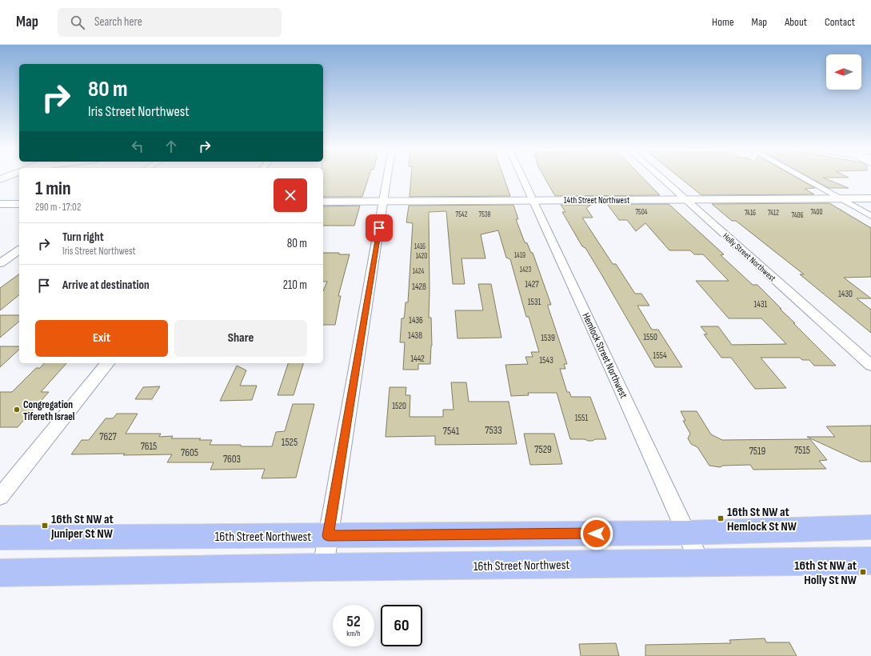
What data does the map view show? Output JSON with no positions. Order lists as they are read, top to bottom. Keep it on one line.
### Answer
{"streets":{"main road":["16th Street Northwest"],"street":["14th Street Northwest","Holly Street Northwest","Hemlock Street Northwest"]},"crossings":[["14th Street Northwest","Holly Street Northwest"],["14th Street Northwest","Hemlock Street Northwest"],["Hemlock Street Northwest","16th Street Northwest"]],"places":{"other":["Congregation Tifereth Israel"],"transit":["16th St NW at Hemlock St NW","16th St NW at Juniper St NW","16th St NW at Holly St NW"]},"house_numbers":["7504","7400","7416","7412","7542","7538","7406","1416","1419","1420","1423","1424","1427","1428","1430","1531","1431","1436","1438","1550","1539","1554","1442","1543","1520","1551","7533","7541","7627","1525","7615","7529","7515","7519","7605","7603"],"north":"left","page":{"header":"Map","search":"Search here","nav":["Home","Map","About","Contact"],"turn":["80 m","Iris Street Northwest"],"heading":["1 min","290 m · 17:02"],"list":[{"name":"Turn right","note":"Iris Street Northwest","value":"80 m"},{"name":"Arrive at destination","value":"210 m"}],"buttons":["Exit","Share"],"speed":"52 km/h","limit":"60"}}
